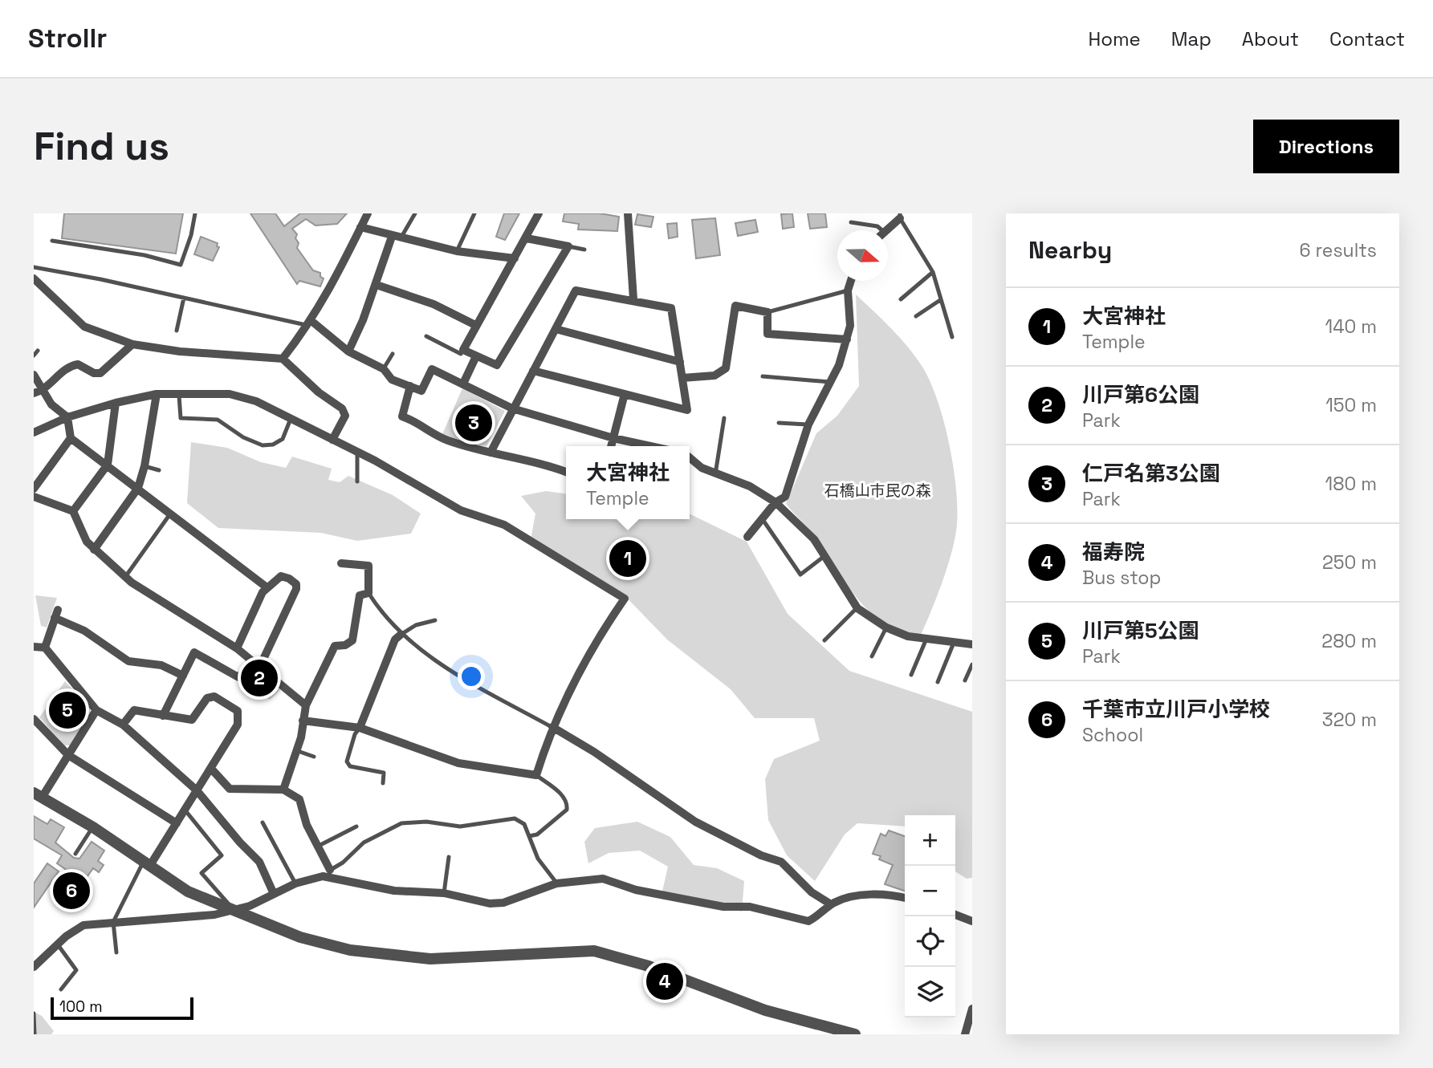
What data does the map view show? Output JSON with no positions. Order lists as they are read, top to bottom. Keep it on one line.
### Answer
{"parks":["石橋山市民の森"],"scale_bar":"100 m","north":"right","page":{"header":"Strollr","nav":["Home","Map","About","Contact"],"buttons":"Directions","title":"Find us","heading":["Nearby","6 results"],"list":[{"mark":"1","name":"大宮神社","note":"Temple","value":"140 m"},{"mark":"2","name":"川戸第6公園","note":"Park","value":"150 m"},{"mark":"3","name":"仁戸名第3公園","note":"Park","value":"180 m"},{"mark":"4","name":"福寿院","note":"Bus stop","value":"250 m"},{"mark":"5","name":"川戸第5公園","note":"Park","value":"280 m"},{"mark":"6","name":"千葉市立川戸小学校","note":"School","value":"320 m"}],"pins":["3","1","2","5","6","4"],"popup":["大宮神社","Temple"],"map_buttons":["+","−"],"scale":"100 m"}}
